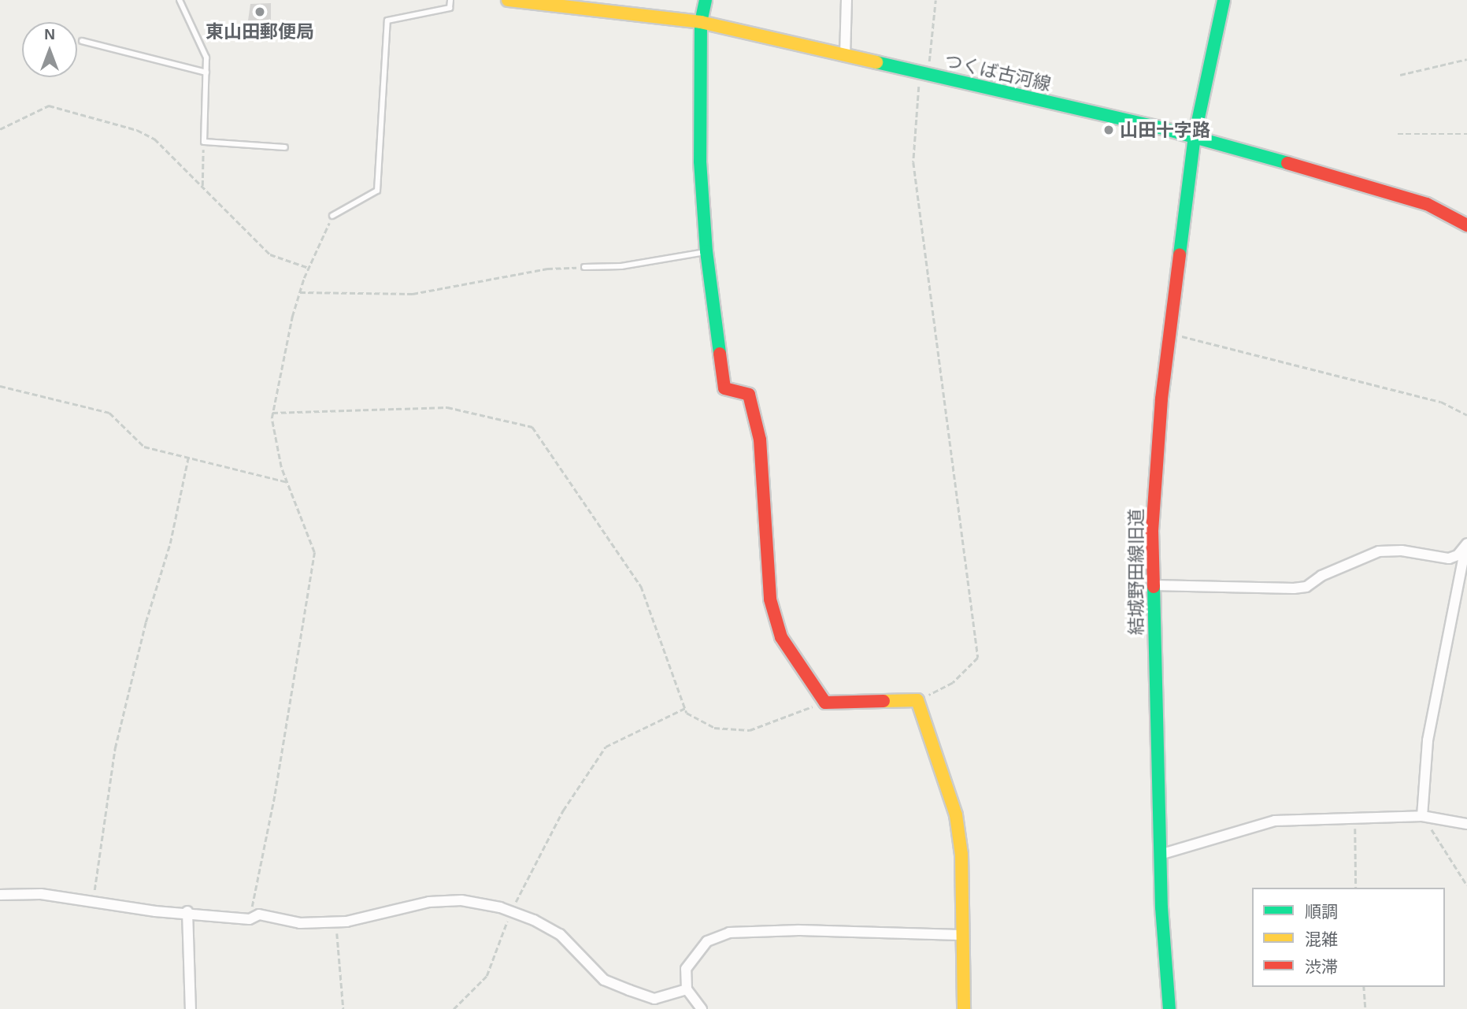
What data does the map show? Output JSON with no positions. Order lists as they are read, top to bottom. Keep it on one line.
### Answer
{"streets":{"street":["つくば古河線","結城野田線旧道"]},"crossings":[["つくば古河線","結城野田線旧道"]],"places":["東山田郵便局","山田十字路"],"legend":["順調","混雑","渋滞"],"north":"top"}
